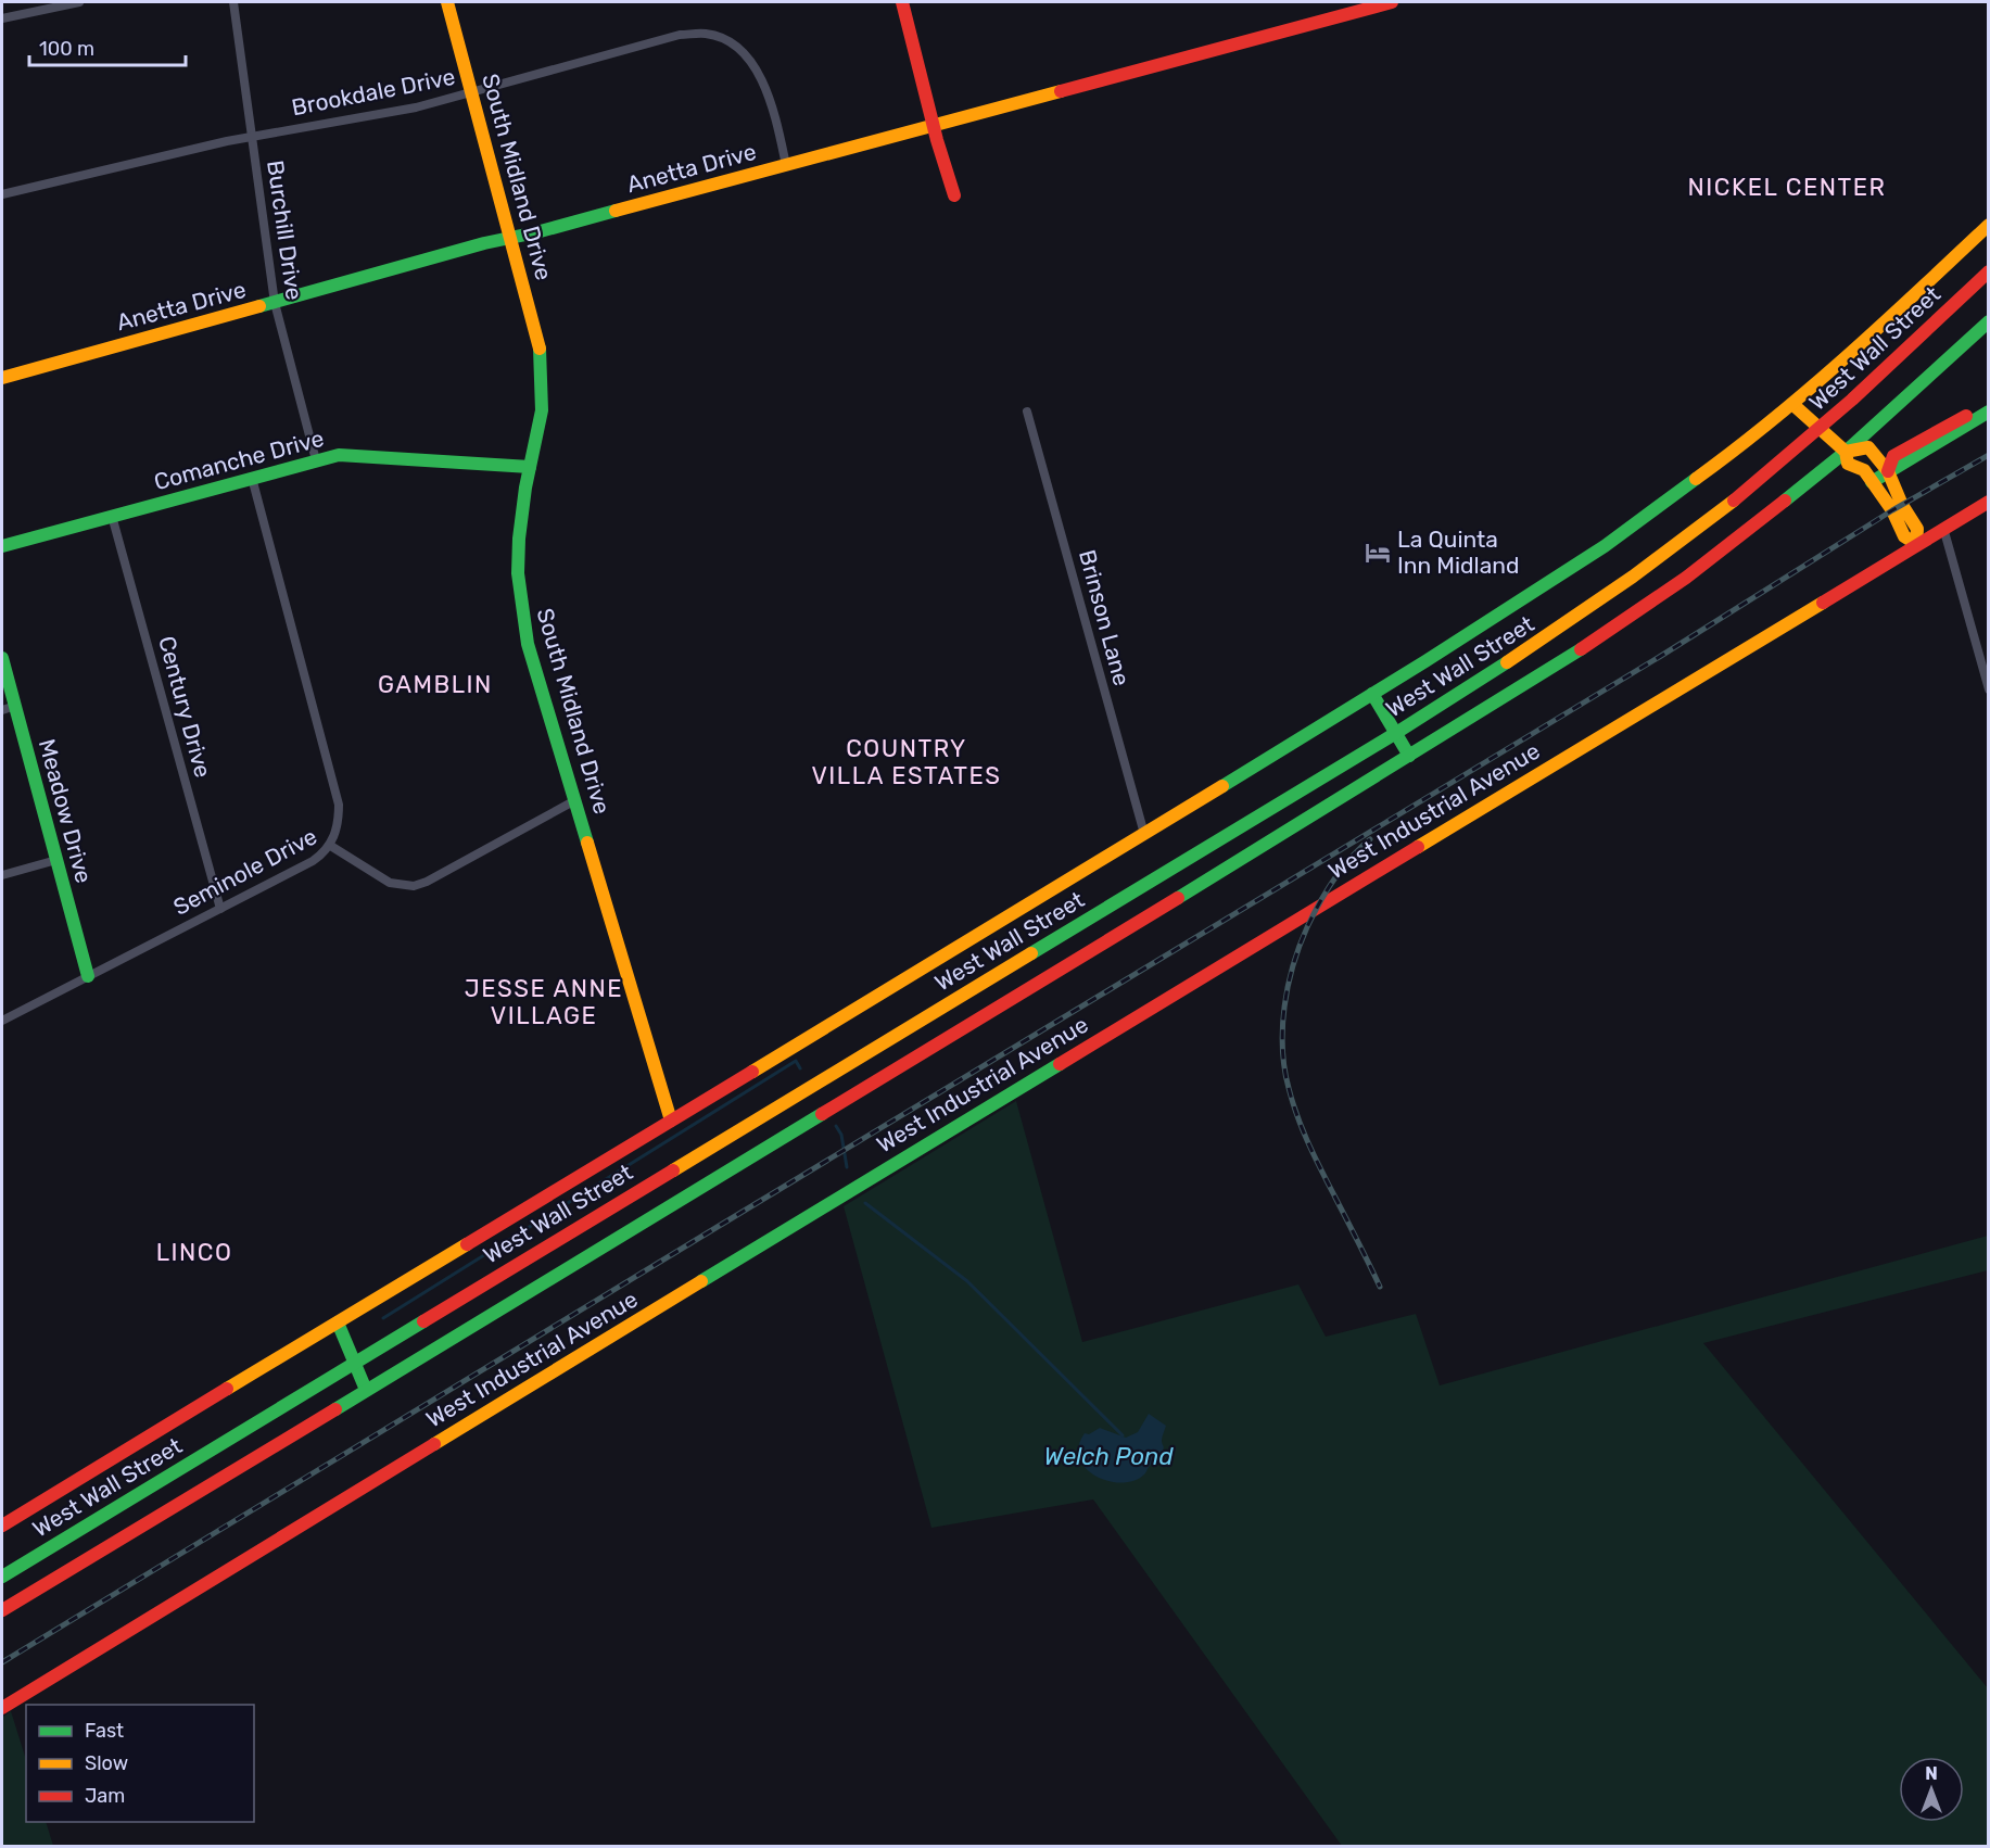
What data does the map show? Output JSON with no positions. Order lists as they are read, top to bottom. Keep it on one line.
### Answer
{"streets":{"street":["Brookdale Drive","Anetta Drive","South Midland Drive","Burchill Drive","West Wall Street","Comanche Drive","Brinson Lane","Century Drive","Meadow Drive","West Industrial Avenue","Seminole Drive"]},"crossings":[["Brookdale Drive","Anetta Drive"],["Brookdale Drive","South Midland Drive"],["Brookdale Drive","Burchill Drive"],["Anetta Drive","South Midland Drive"],["Anetta Drive","Burchill Drive"],["South Midland Drive","West Wall Street"],["South Midland Drive","Comanche Drive"],["South Midland Drive","Seminole Drive"],["Burchill Drive","Comanche Drive"],["West Wall Street","Brinson Lane"],["Comanche Drive","Century Drive"],["Century Drive","Seminole Drive"],["Meadow Drive","Seminole Drive"]],"districts":["NICKEL CENTER","GAMBLIN","COUNTRY VILLA ESTATES","JESSE ANNE VILLAGE","LINCO"],"water":["Welch Pond"],"places":{"hotel":["La Quinta Inn Midland"]},"legend":["Fast","Slow","Jam"],"scale_bar":"100 m","north":"top"}
